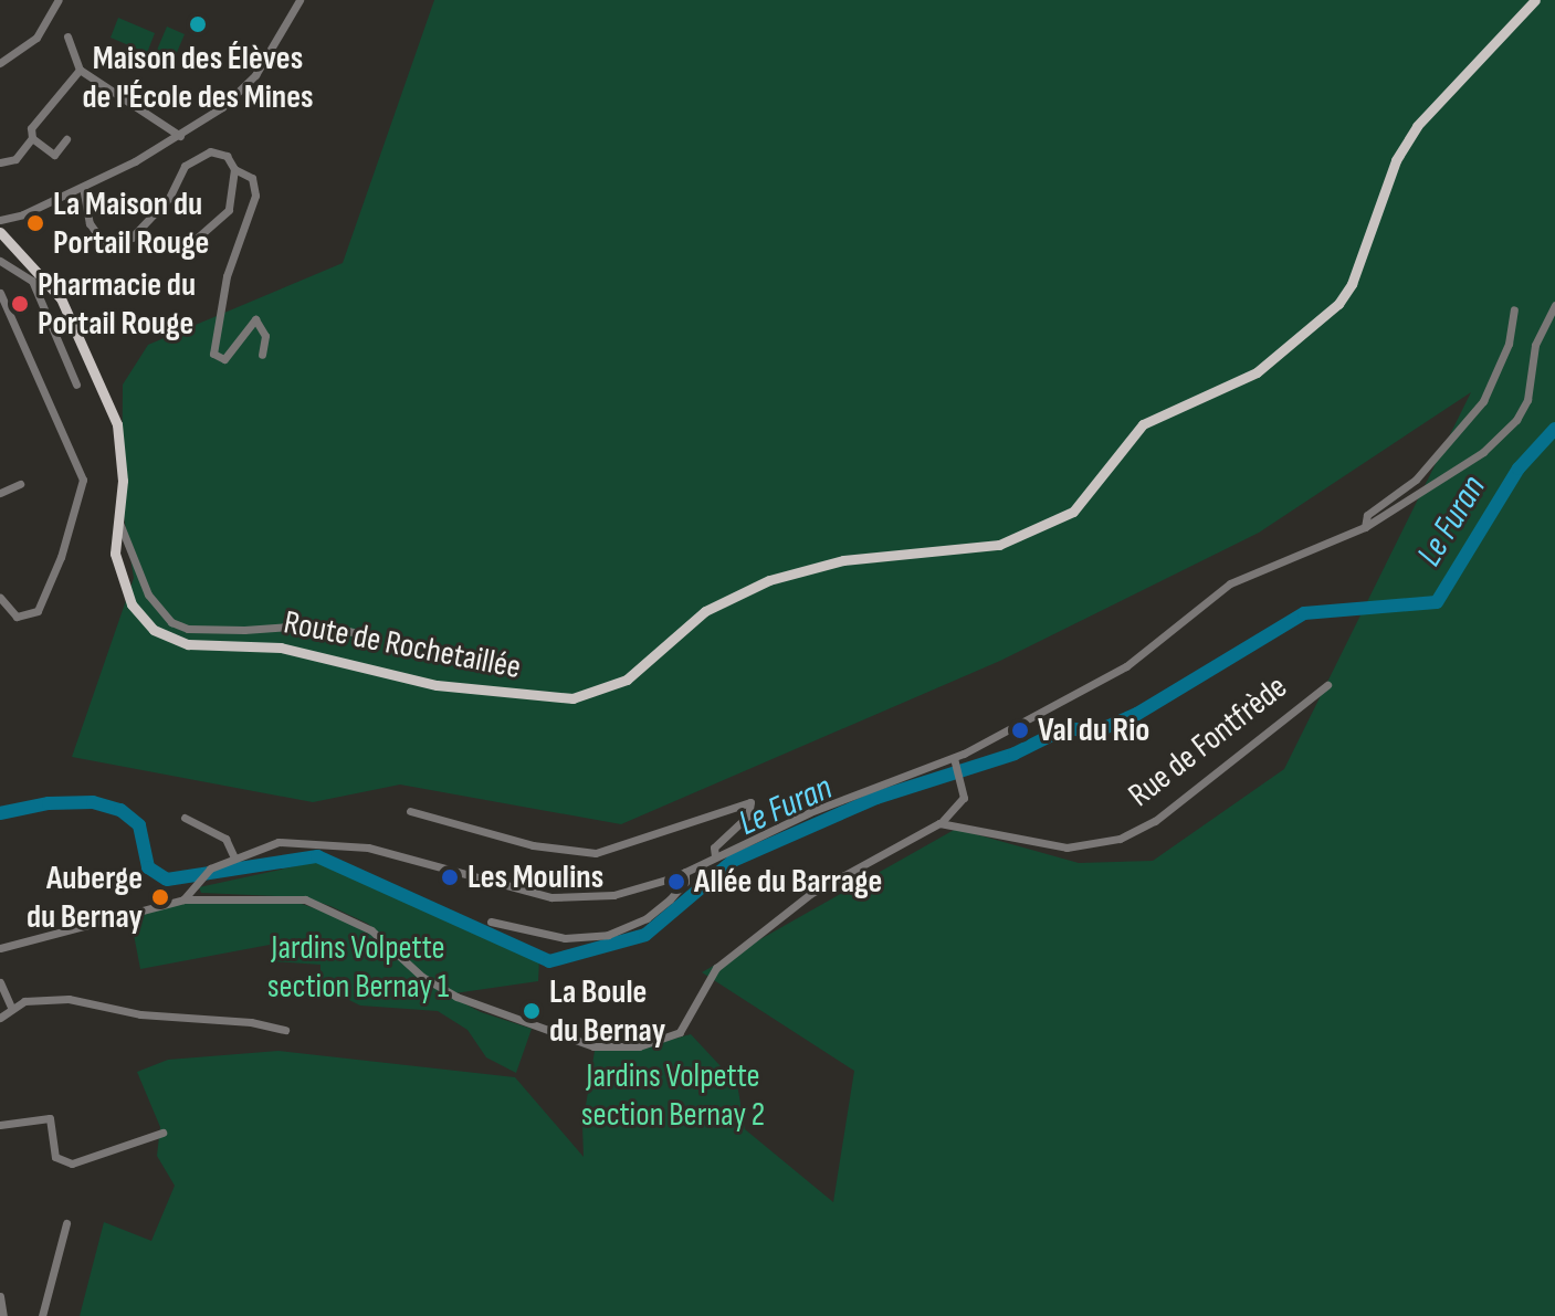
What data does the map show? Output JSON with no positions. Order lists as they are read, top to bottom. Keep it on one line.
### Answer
{"streets":{"main road":["Route de Rochetaillée"],"street":["Rue de Fontfrède"]},"water":["Le Furan"],"parks":["Jardins Volpette section Bernay 1","Jardins Volpette section Bernay 2"],"places":["Maison des Élèves de l'École des Mines","La Maison du Portail Rouge","Pharmacie du Portail Rouge","Val du Rio","Les Moulins","Allée du Barrage","Auberge du Bernay","La Boule du Bernay"]}
